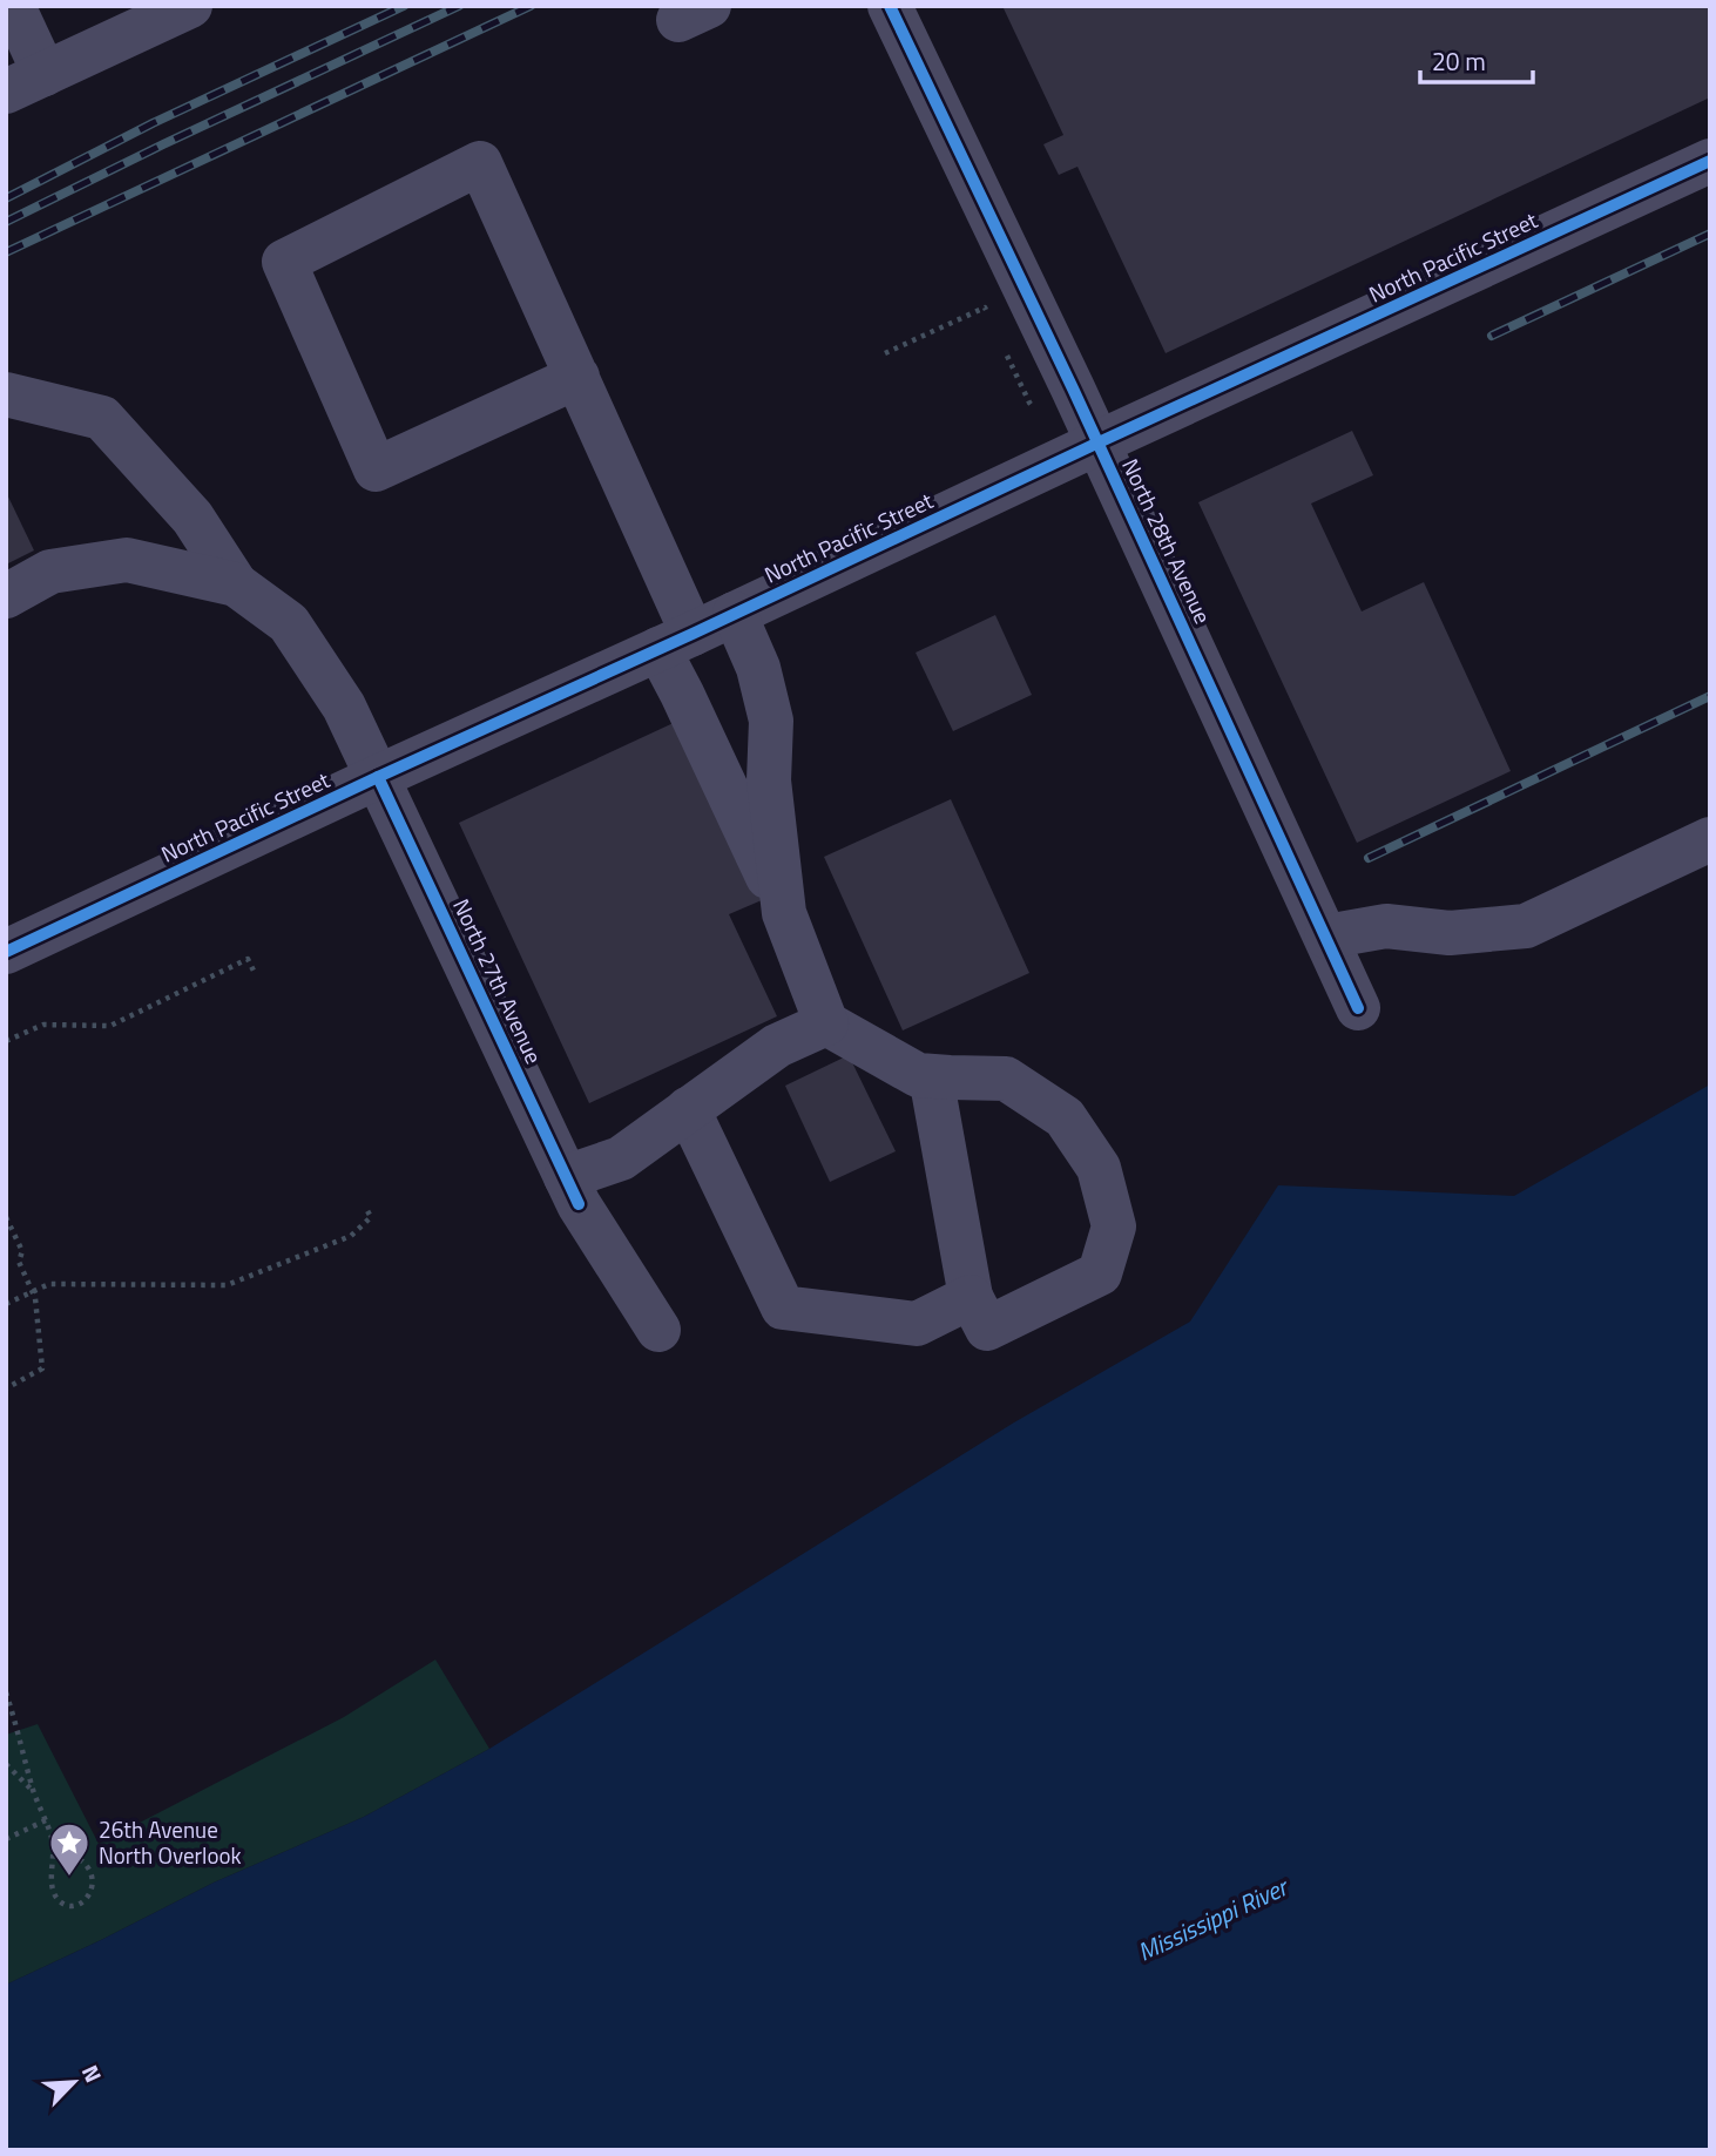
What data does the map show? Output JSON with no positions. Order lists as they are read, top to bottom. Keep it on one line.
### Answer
{"streets":{"street":["North Pacific Street","North 28th Avenue","North 27th Avenue"]},"crossings":[["North Pacific Street","North 28th Avenue"],["North Pacific Street","North 27th Avenue"]],"water":["Mississippi River"],"places":{"place":["26th Avenue North Overlook"]},"scale_bar":"20 m","north":"top right"}
